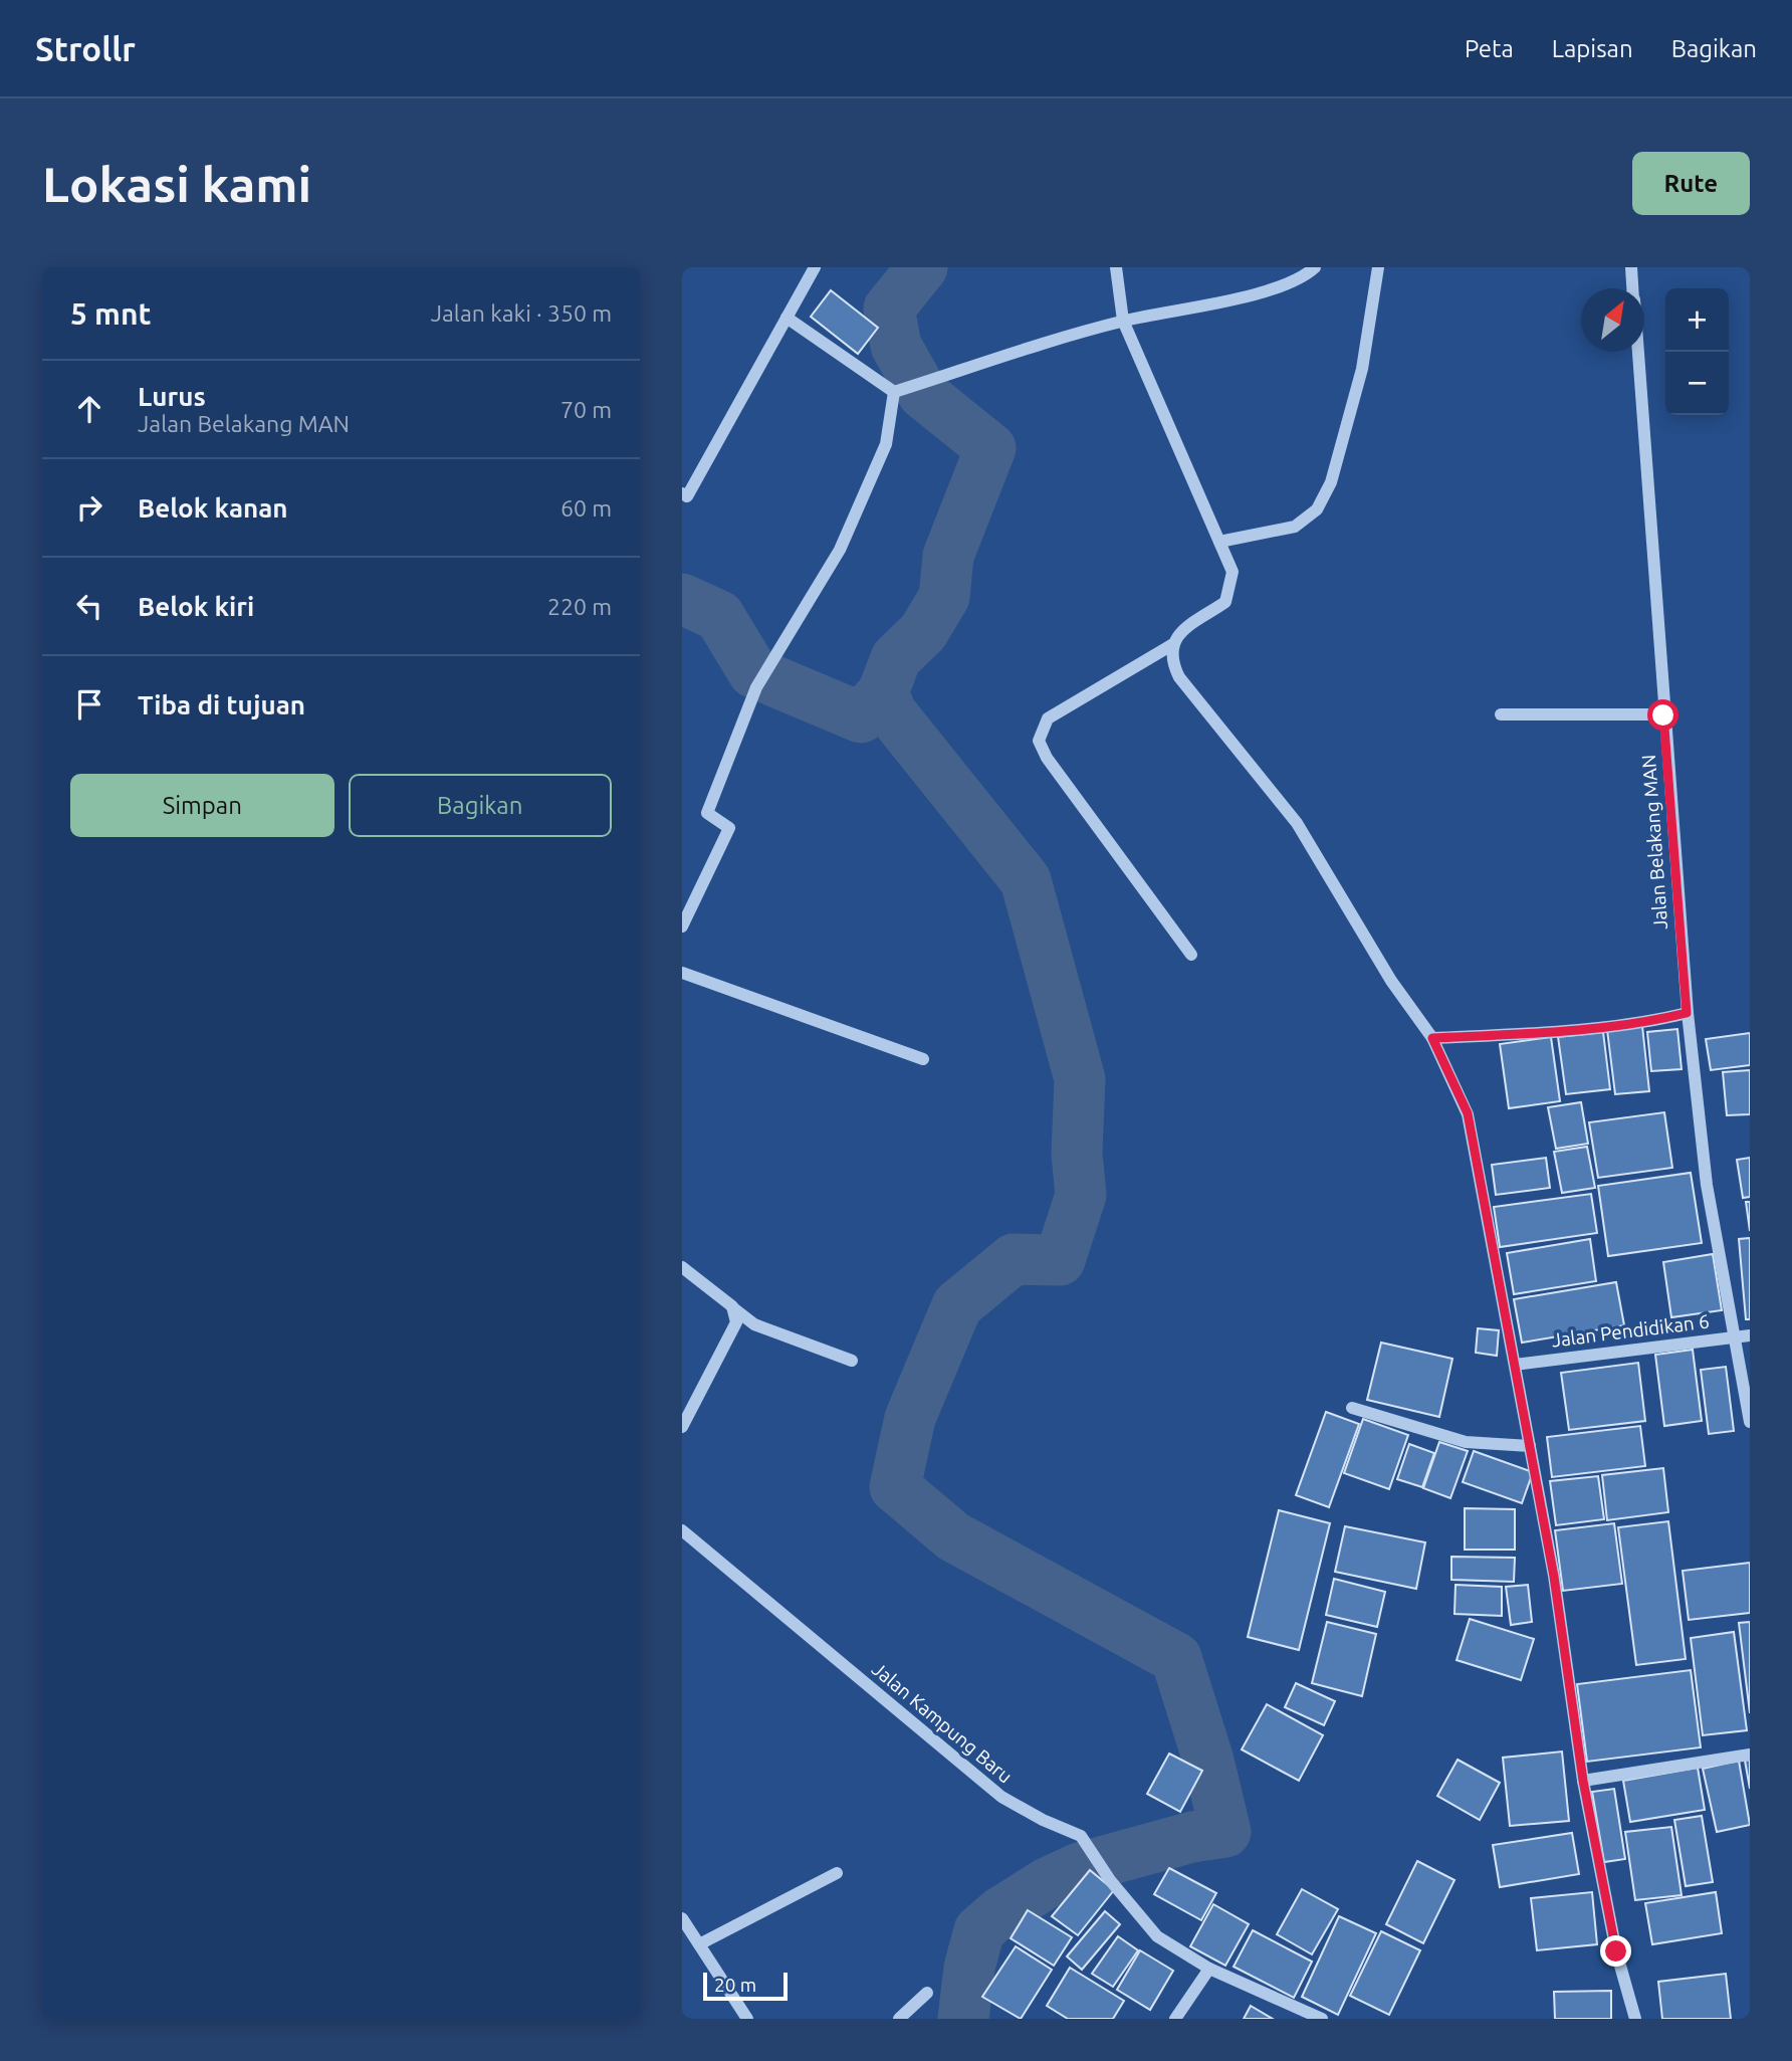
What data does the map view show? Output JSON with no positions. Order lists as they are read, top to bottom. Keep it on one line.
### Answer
{"streets":{"street":["Jalan Belakang MAN","Jalan Pendidikan 6","Jalan Kampung Baru"]},"crossings":[["Jalan Belakang MAN","Jalan Pendidikan 6"]],"scale_bar":"20 m","north":"top right","page":{"header":"Strollr","nav":["Peta","Lapisan","Bagikan"],"buttons":["Rute",["Simpan","Bagikan"]],"title":"Lokasi kami","heading":["5 mnt","Jalan kaki · 350 m"],"map_buttons":["+","−"],"list":[["Lurus","Jalan Belakang MAN","70 m"],["Belok kanan","60 m"],["Belok kiri","220 m"],"Tiba di tujuan"],"scale":"20 m"}}
